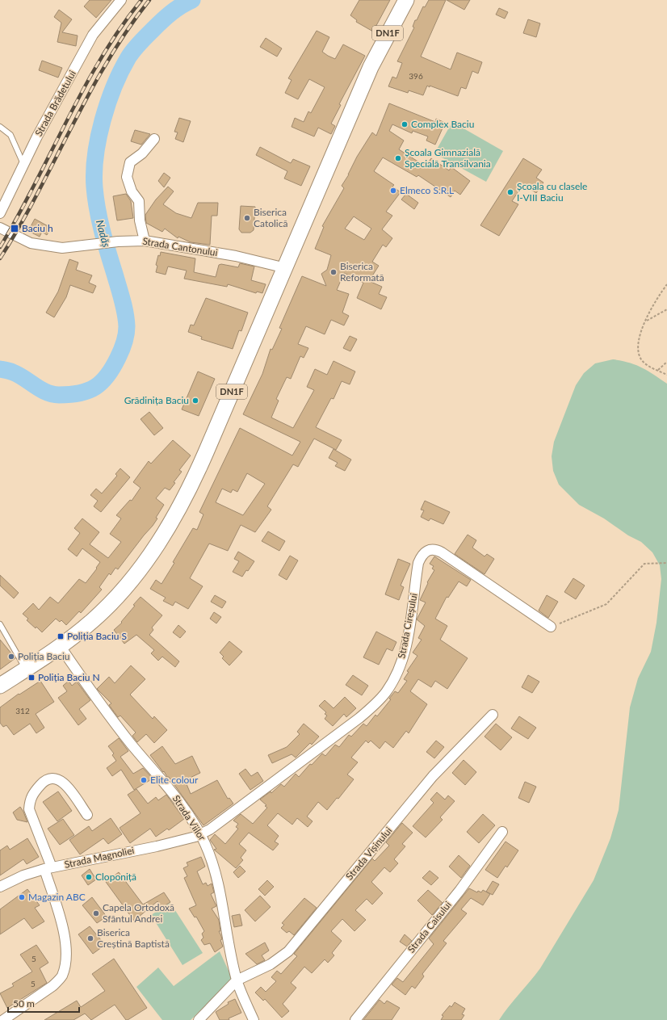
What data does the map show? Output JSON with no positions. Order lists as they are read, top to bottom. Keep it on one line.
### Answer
{"streets":{"main road":["DN1F"],"street":["Strada Brădetului","Strada Cantonului","Strada Cireșului","Strada Viilor","Strada Vișinului","Strada Magnoliei","Strada Caisului"]},"crossings":[["DN1F","Strada Cantonului"],["DN1F","Strada Viilor"],["Strada Cireșului","Strada Viilor"],["Strada Cireșului","Strada Magnoliei"],["Strada Viilor","Strada Vișinului"],["Strada Viilor","Strada Magnoliei"]],"water":["Nadăș"],"places":{"other":["Complex Baciu","Școala Gimnazială Specială Transilvania","Elmeco S.R.L","Școala cu clasele I-VIII Baciu","Biserica Catolică","Biserica Reformată","Grădinița Baciu","Poliția Baciu","Elite colour","Cloponiță","Magazin ABC","Capela Ortodoxă Sfântul Andrei","Biserica Creștină Baptistă"],"transit":["Baciu h","Poliția Baciu S","Poliția Baciu N"]},"house_numbers":["396","312","5","5"],"scale_bar":"50 m"}
